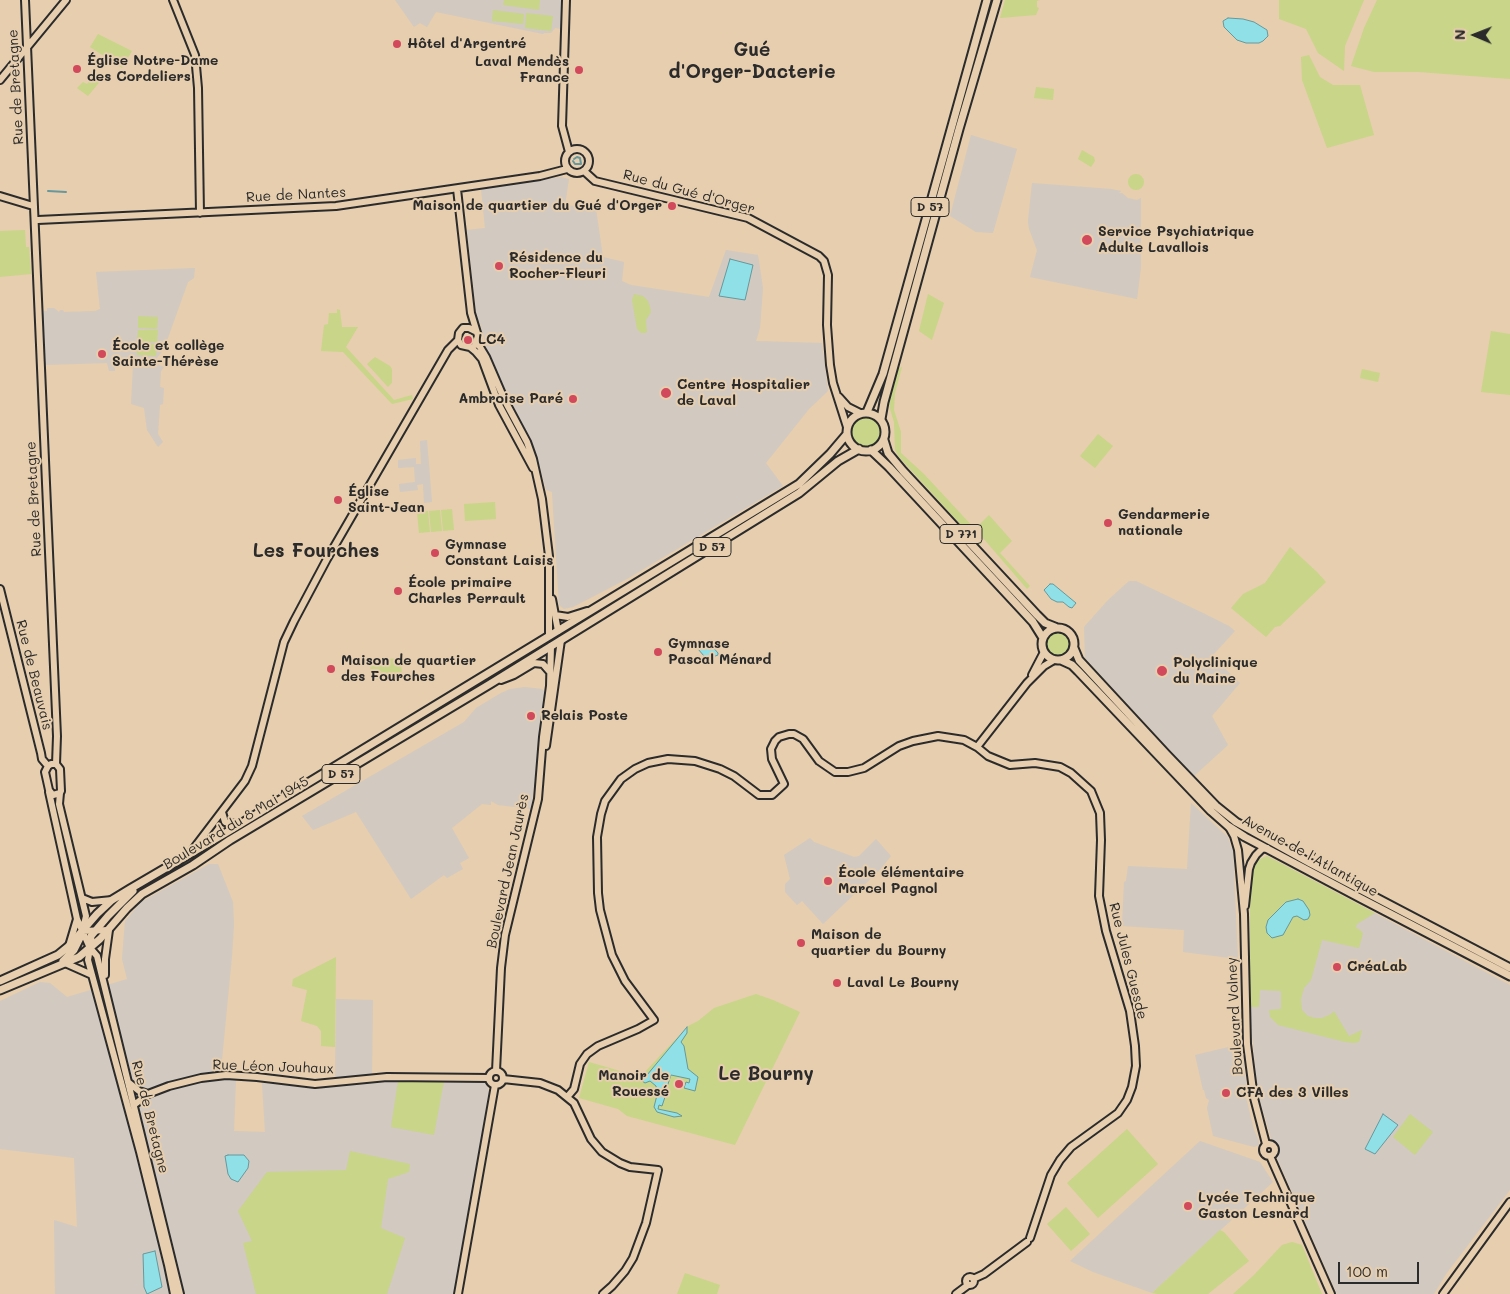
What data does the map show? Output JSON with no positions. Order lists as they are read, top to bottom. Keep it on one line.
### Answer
{"streets":{"main road":["D 57","D 771","Boulevard du 8 Mai 1945","Avenue de l'Atlantique"],"street":["Rue de Bretagne","Rue du Gué d'Orger","Rue de Nantes","Rue de Beauvais","Boulevard Jean Jaurès","Rue Jules Guesde","Boulevard Volney","Rue Léon Jouhaux"]},"crossings":[["Rue de Bretagne","Rue de Nantes"],["Rue de Bretagne","Rue de Beauvais"],["Rue de Bretagne","Boulevard du 8 Mai 1945"],["Rue de Bretagne","Rue Léon Jouhaux"],["Rue du Gué d'Orger","Rue de Nantes"],["Rue du Gué d'Orger","D 57"],["Rue du Gué d'Orger","D 771"],["Rue du Gué d'Orger","Boulevard du 8 Mai 1945"],["D 57","D 771"],["D 57","Boulevard du 8 Mai 1945"],["D 771","Boulevard du 8 Mai 1945"],["D 771","Avenue de l'Atlantique"],["Boulevard du 8 Mai 1945","Boulevard Jean Jaurès"],["Avenue de l'Atlantique","Boulevard Volney"],["Boulevard Jean Jaurès","Rue Léon Jouhaux"]],"districts":["Gué d'Orger-Dacterie","Les Fourches","Le Bourny"],"places":["Hôtel d'Argentré","Église Notre-Dame des Cordeliers","Laval Mendès France","Maison de quartier du Gué d'Orger","Service Psychiatrique Adulte Lavallois","Résidence du Rocher-Fleuri","LC4","École et collège Sainte-Thérèse","Centre Hospitalier de Laval","Ambroise Paré","Église Saint-Jean","Gendarmerie nationale","Gymnase Constant Laisis","École primaire Charles Perrault","Gymnase Pascal Ménard","Maison de quartier des Fourches","Polyclinique du Maine","Relais Poste","École élémentaire Marcel Pagnol","Maison de quartier du Bourny","CréaLab","Laval Le Bourny","Manoir de Rouessé","CFA des 3 Villes","Lycée Technique Gaston Lesnard"],"scale_bar":"100 m","north":"left"}
